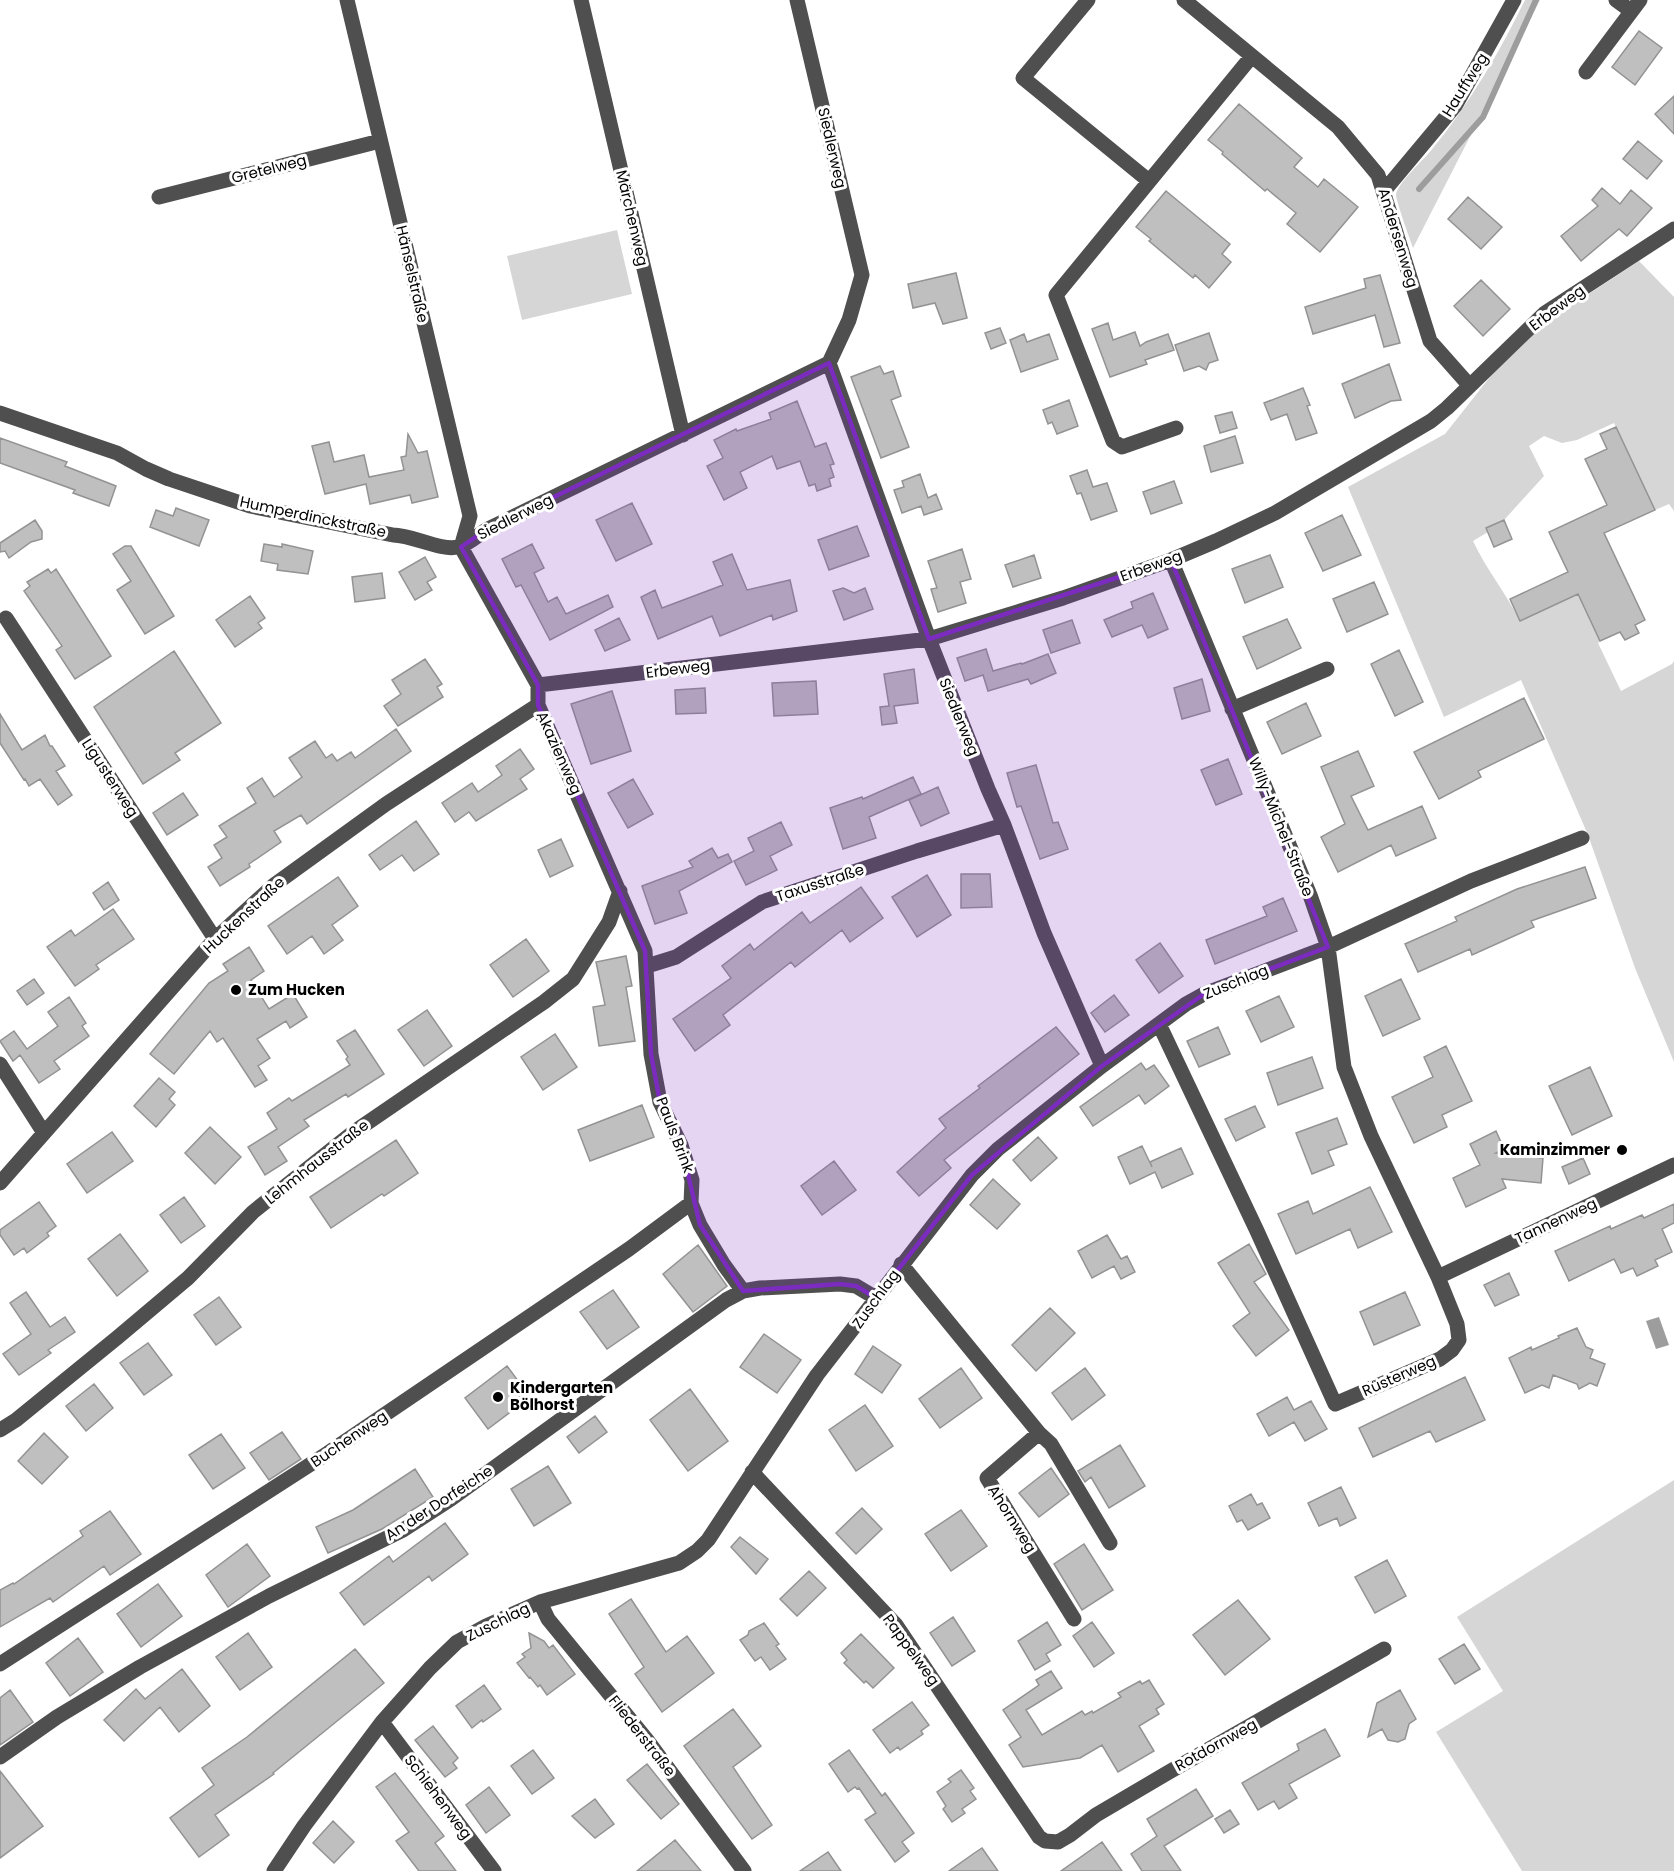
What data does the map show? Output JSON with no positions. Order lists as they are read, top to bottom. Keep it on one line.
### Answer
{"streets":{"street":["Hauffweg","Siedlerweg","Gretelweg","Märchenweg","Andersenweg","Hänselstraße","Erbeweg","Humperdinckstraße","Akazienweg","Ligusterweg","Willy-Michel-Straße","Taxusstraße","Huckenstraße","Zuschlag","Pauls Brink","Lehmhausstraße","Tannenweg","Rüsterweg","Buchenweg","An der Dorfeiche","Ahornweg","Pappelweg","Fliederstraße","Rotdornweg","Schlehenweg"]},"crossings":[["Hauffweg","Andersenweg"],["Siedlerweg","Märchenweg"],["Siedlerweg","Hänselstraße"],["Siedlerweg","Erbeweg"],["Siedlerweg","Humperdinckstraße"],["Siedlerweg","Taxusstraße"],["Siedlerweg","Zuschlag"],["Gretelweg","Hänselstraße"],["Andersenweg","Erbeweg"],["Hänselstraße","Humperdinckstraße"],["Erbeweg","Akazienweg"],["Erbeweg","Willy-Michel-Straße"],["Akazienweg","Taxusstraße"],["Akazienweg","Huckenstraße"],["Akazienweg","Pauls Brink"],["Akazienweg","Lehmhausstraße"],["Ligusterweg","Huckenstraße"],["Willy-Michel-Straße","Zuschlag"],["Willy-Michel-Straße","Rüsterweg"],["Taxusstraße","Pauls Brink"],["Zuschlag","Rüsterweg"],["Zuschlag","An der Dorfeiche"],["Zuschlag","Pappelweg"],["Zuschlag","Fliederstraße"],["Zuschlag","Schlehenweg"],["Pauls Brink","Buchenweg"],["Pauls Brink","An der Dorfeiche"],["Tannenweg","Rüsterweg"],["Pappelweg","Rotdornweg"]],"places":["Zum Hucken","Kaminzimmer","Kindergarten Bölhorst"]}
